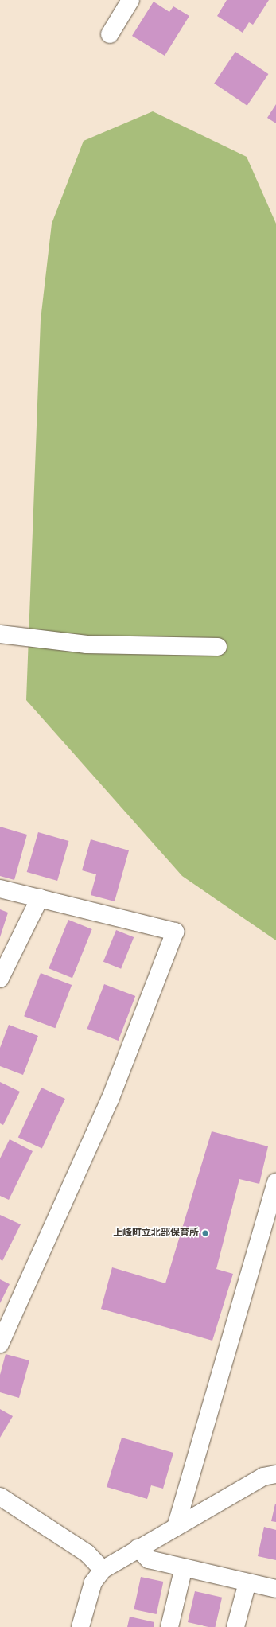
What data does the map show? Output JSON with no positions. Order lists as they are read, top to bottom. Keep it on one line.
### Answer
{"places":["上峰町立北部保育所"]}
